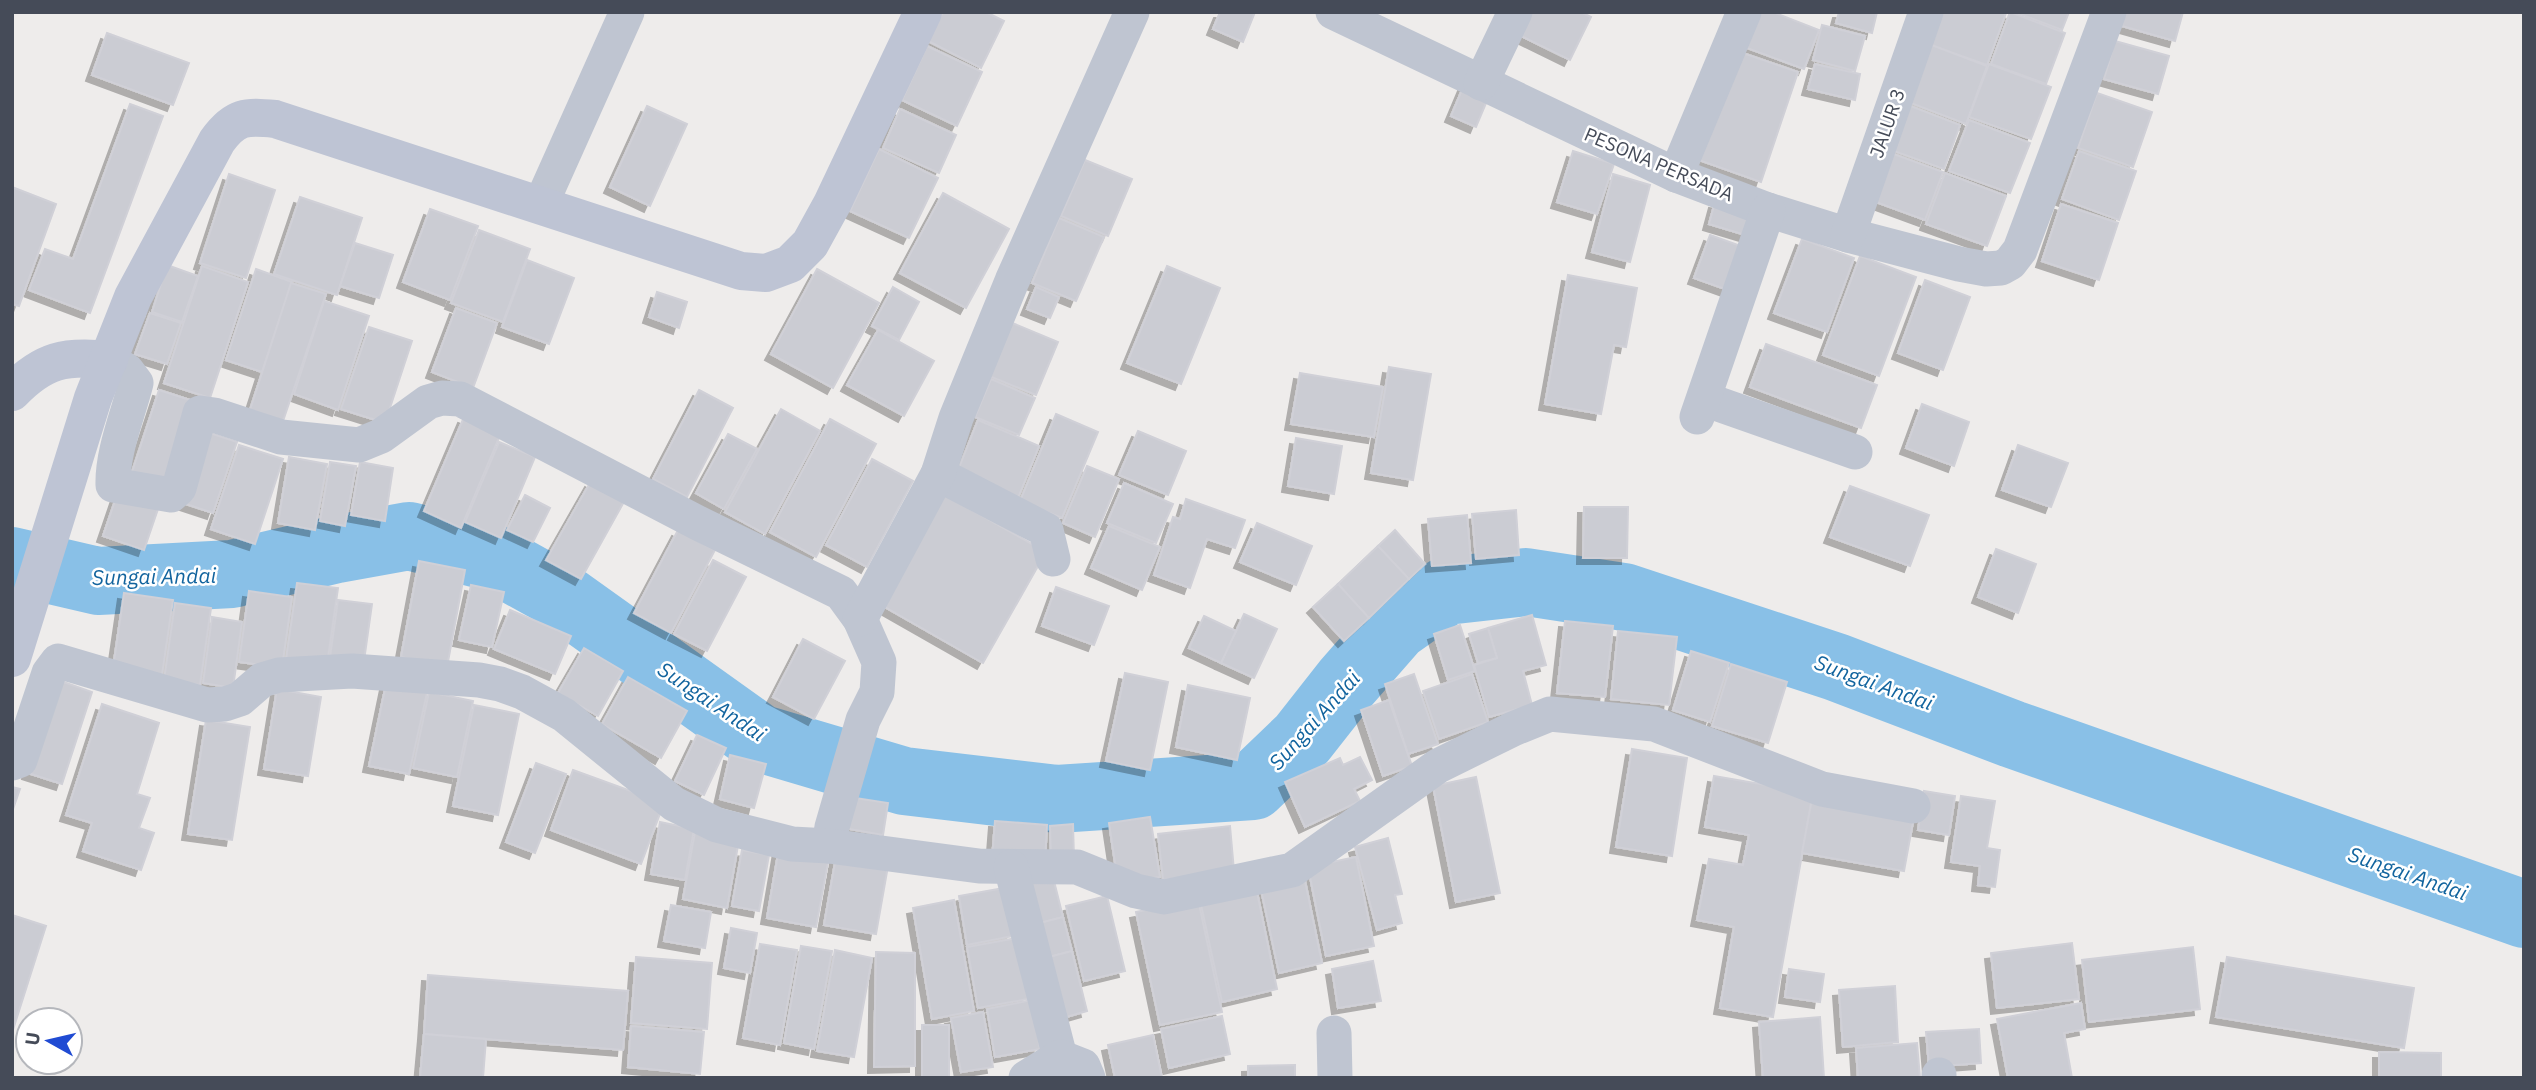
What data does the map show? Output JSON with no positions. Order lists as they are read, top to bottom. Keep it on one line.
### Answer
{"streets":{"street":["JALUR 3","PESONA PERSADA"]},"crossings":[["JALUR 3","PESONA PERSADA"]],"water":["Sungai Andai"],"north":"left"}
